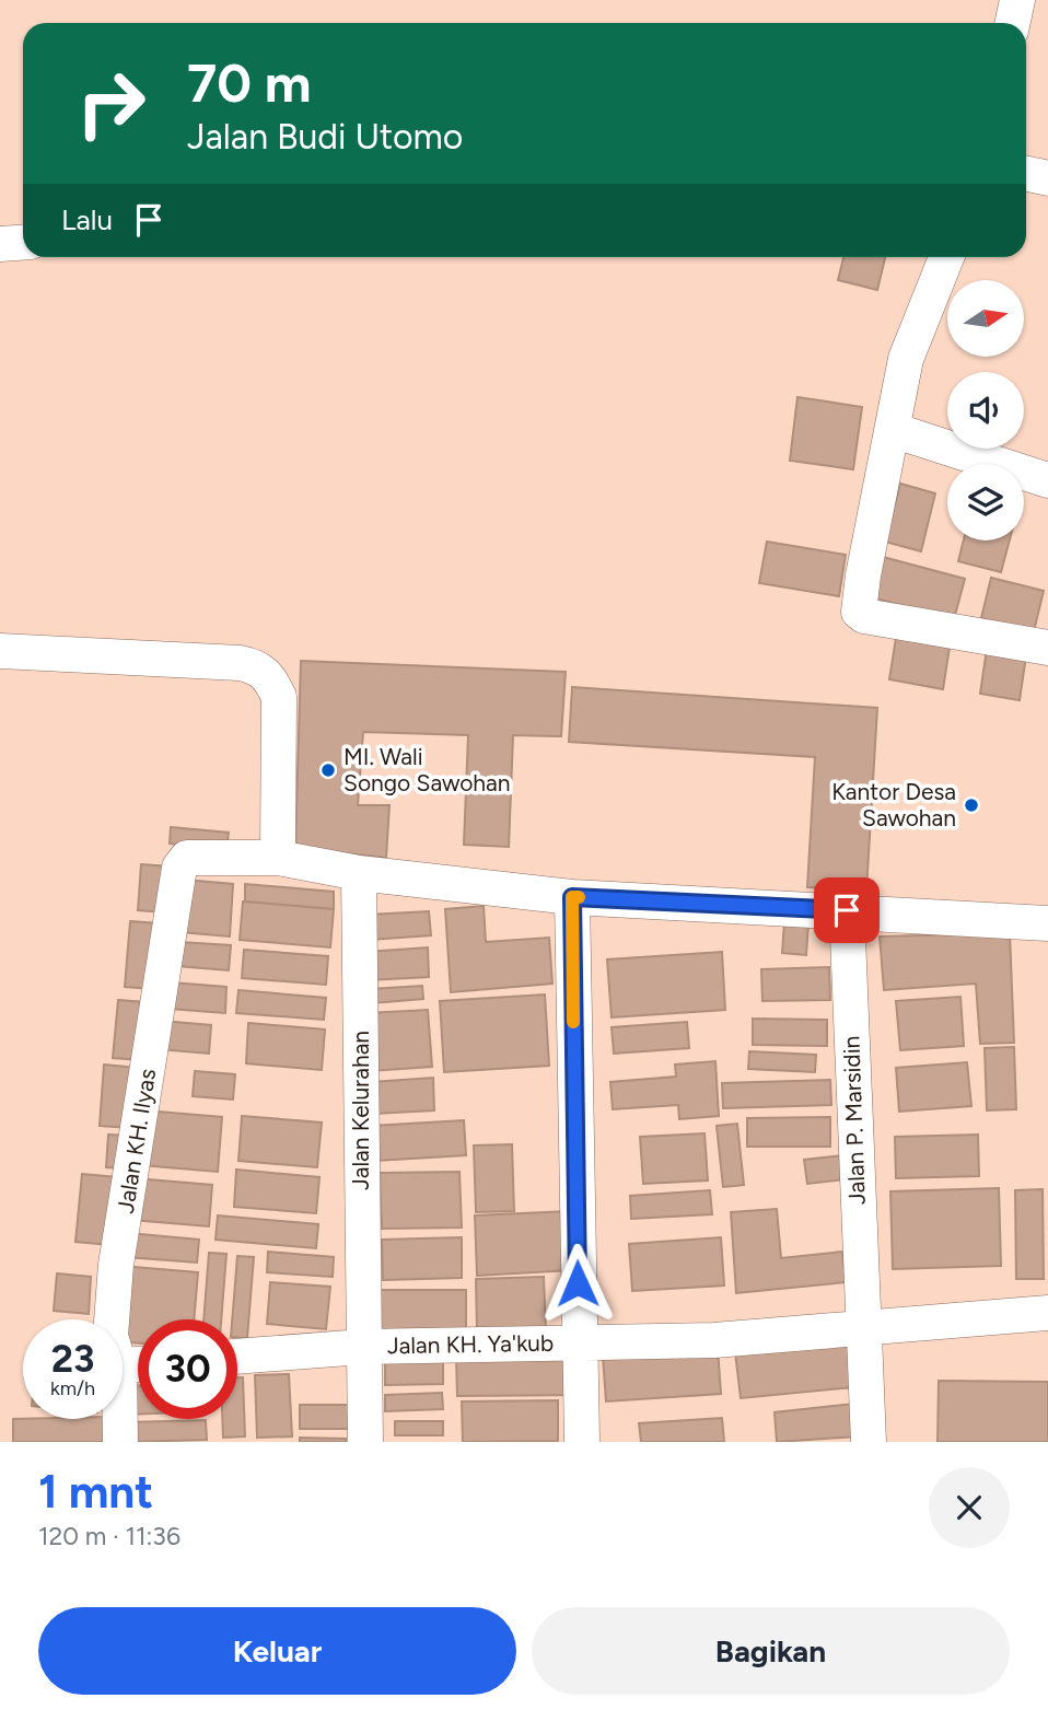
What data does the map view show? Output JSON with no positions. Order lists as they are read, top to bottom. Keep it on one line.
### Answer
{"streets":{"street":["Jalan Kelurahan","Jalan P. Marsidin","Jalan KH. Ilyas","Jalan KH. Ya'kub"]},"crossings":[["Jalan Kelurahan","Jalan KH. Ya'kub"]],"places":["MI. Wali Songo Sawohan","Kantor Desa Sawohan"],"north":"right","page":{"turn":["70 m","Jalan Budi Utomo"],"then":"Lalu","speed":"23 km/h","limit":"30","heading":["1 mnt","120 m · 11:36"],"buttons":["Keluar","Bagikan"]}}
